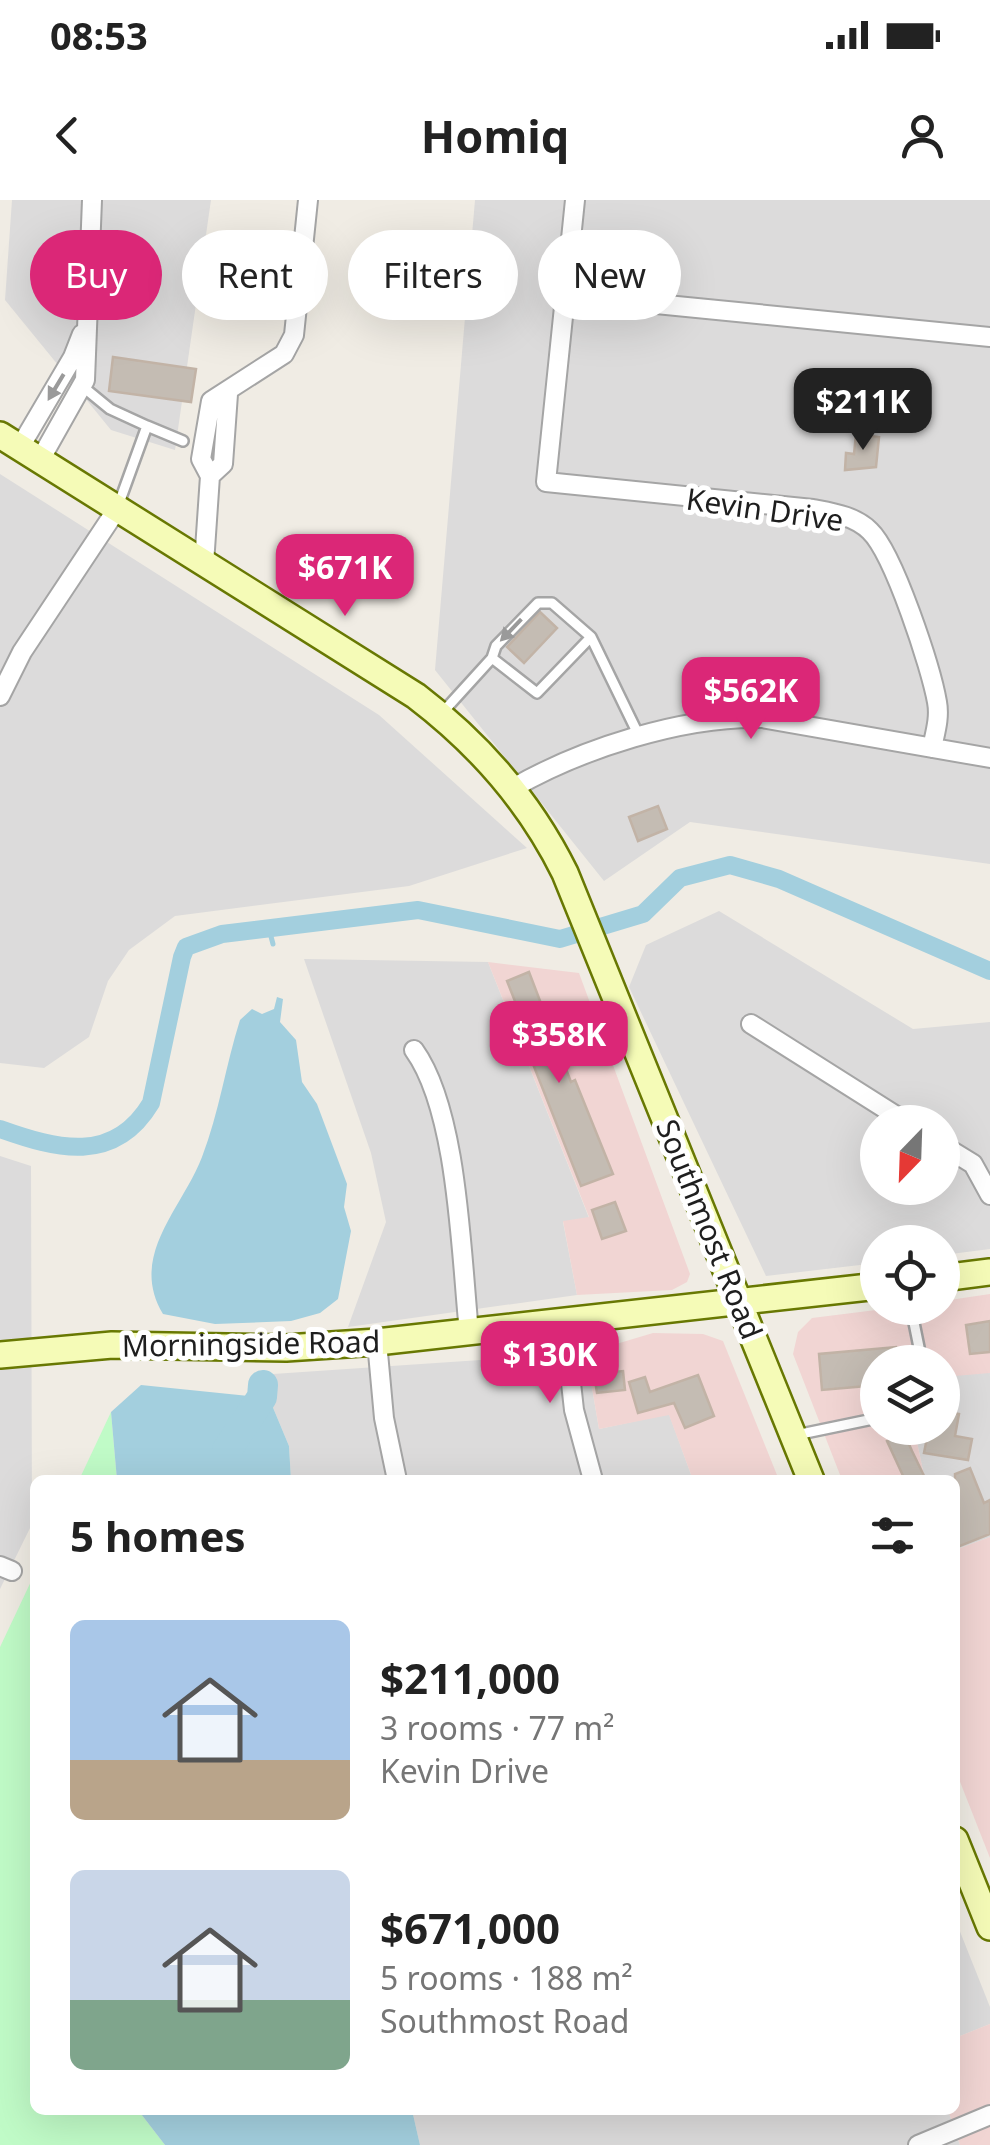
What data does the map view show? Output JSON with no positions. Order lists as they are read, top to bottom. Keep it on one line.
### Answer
{"streets":{"main road":["Southmost Road","Morningside Road"],"street":["Kevin Drive"]},"crossings":[["Southmost Road","Morningside Road"]],"north":"bottom left","page":{"status":"08:53","header":"Homiq","chip":["Buy","Rent","Filters","New"],"price":["$211K","$671K","$562K","$358K","$130K"],"heading":"5 homes","list":[{"name":"$211,000","note":"3 rooms · 77 m² · Kevin Drive"},{"name":"$671,000","note":"5 rooms · 188 m² · Southmost Road"}]}}
